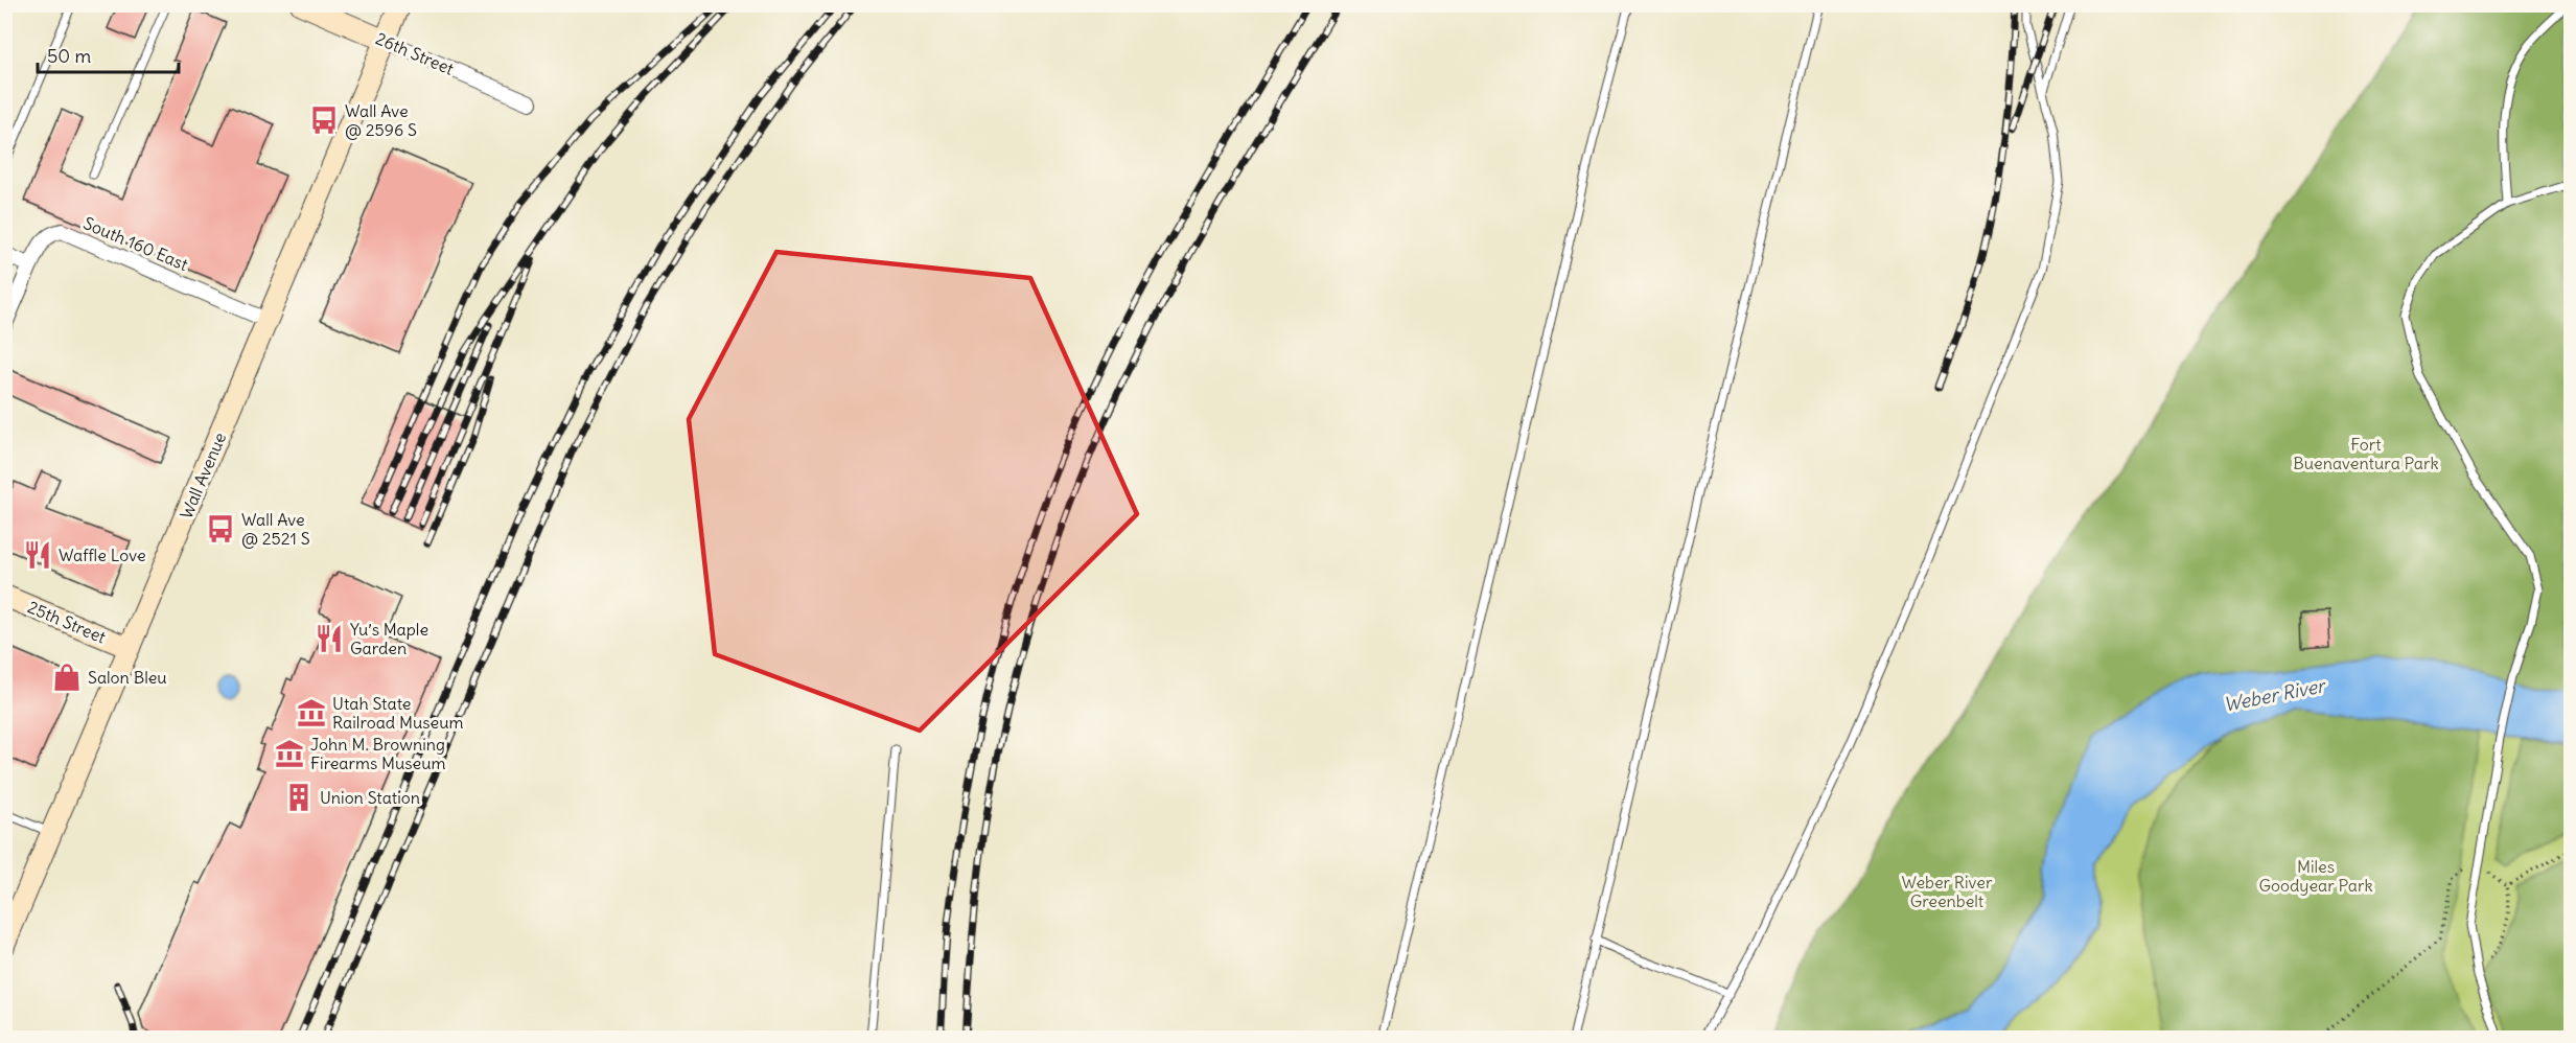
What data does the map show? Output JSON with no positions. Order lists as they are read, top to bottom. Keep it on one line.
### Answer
{"streets":{"main road":["26th Street","Wall Avenue","25th Street"],"street":["South 160 East"]},"crossings":[["26th Street","Wall Avenue"],["South 160 East","Wall Avenue"],["Wall Avenue","25th Street"]],"water":["Weber River"],"parks":["Fort Buenaventura Park","Miles Goodyear Park","Weber River Greenbelt"],"places":{"bus stop":["Wall Ave @ 2596 S","Wall Ave @ 2521 S"],"restaurant":["Waffle Love","Yu’s Maple Garden"],"shop":["Salon Bleu"],"museum":["Utah State Railroad Museum","John M. Browning Firearms Museum"],"building":["Union Station"]},"scale_bar":"50 m"}
